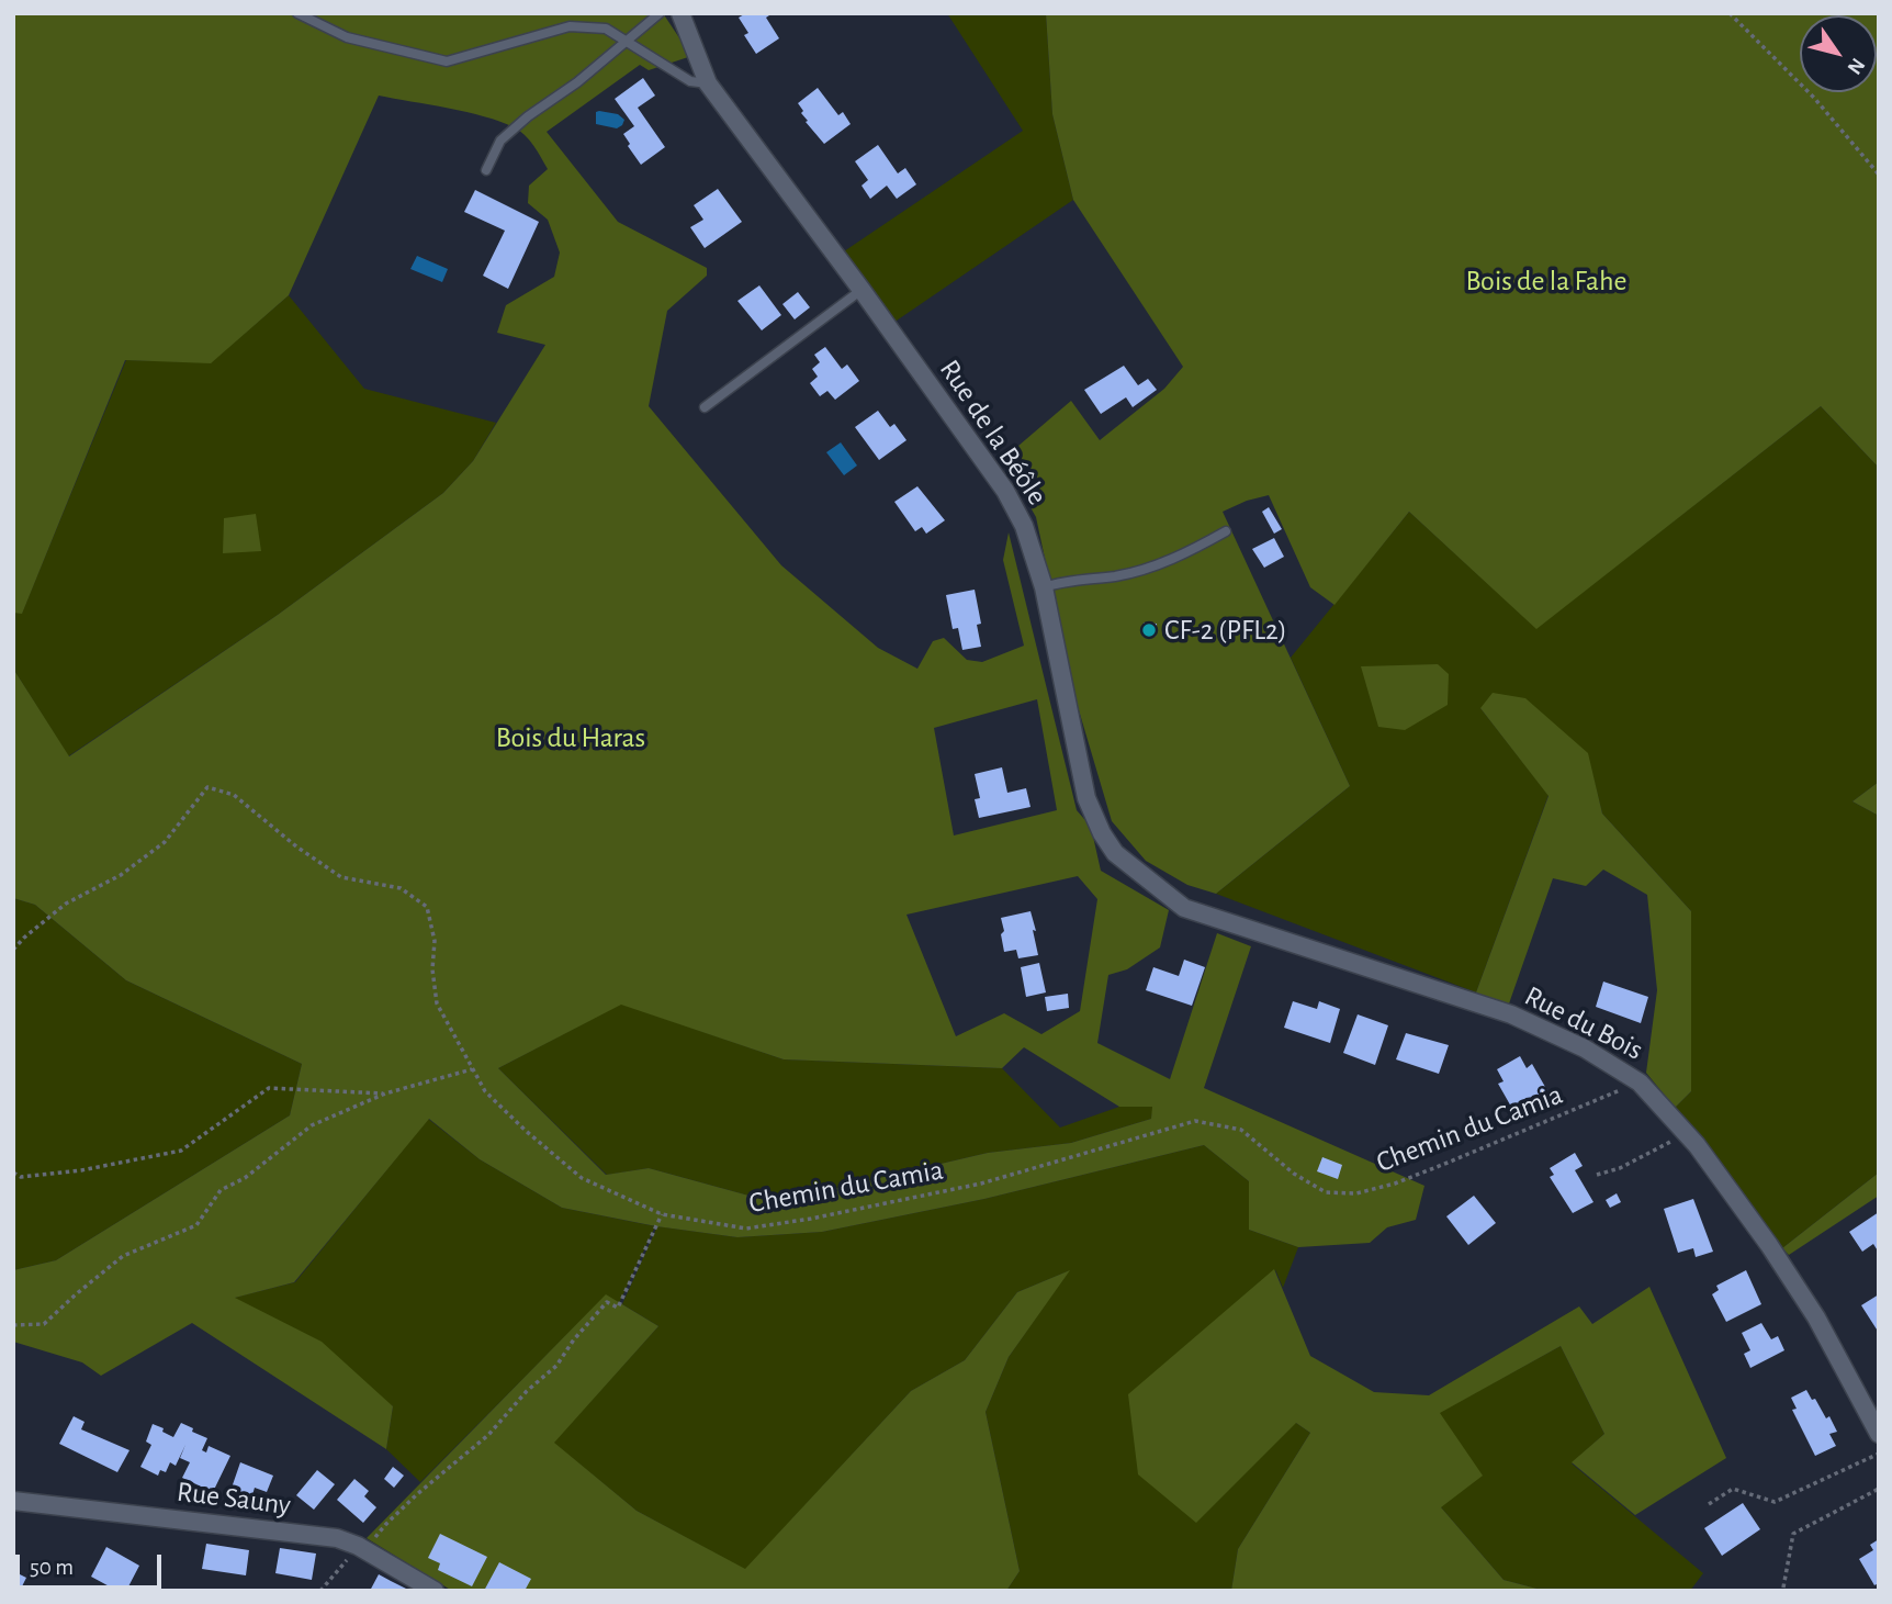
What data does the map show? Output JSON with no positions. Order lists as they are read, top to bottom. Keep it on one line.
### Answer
{"streets":{"street":["Rue de la Béôle","Rue du Bois","Rue Sauny"],"path":["Chemin du Camia"]},"crossings":[["Rue de la Béôle","Rue du Bois"],["Rue du Bois","Chemin du Camia"]],"parks":["Bois de la Fahe","Bois du Haras"],"places":["CF-2 (PFL2)"],"scale_bar":"50 m","north":"bottom right"}
